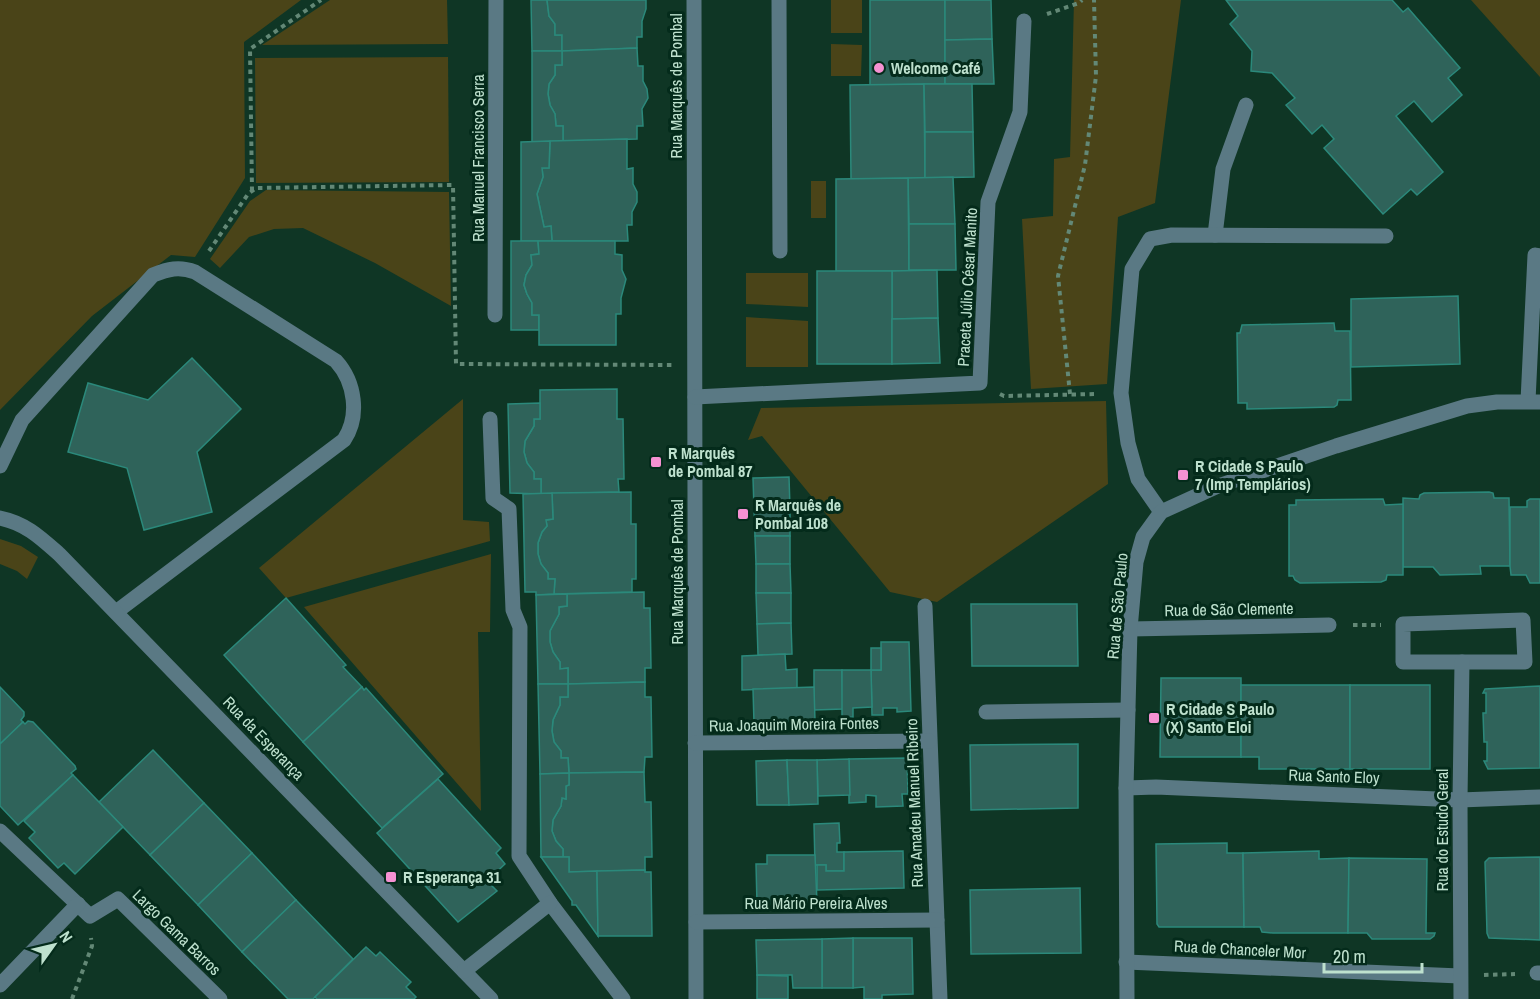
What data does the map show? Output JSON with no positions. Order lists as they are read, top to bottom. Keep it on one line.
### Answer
{"streets":{"street":["Rua Marquês de Pombal","Rua Manuel Francisco Serra","Praceta Júlio César Manito","Rua de São Paulo","Rua de São Clemente","Rua Joaquim Moreira Fontes","Rua da Esperança","Rua Santo Eloy","Rua Amadeu Manuel Ribeiro","Rua do Estudo Geral","Rua Mário Pereira Alves","Largo Gama Barros","Rua de Chanceler Mor"]},"crossings":[["Rua Marquês de Pombal","Praceta Júlio César Manito"],["Rua Marquês de Pombal","Rua Joaquim Moreira Fontes"],["Rua Marquês de Pombal","Rua Mário Pereira Alves"],["Rua de São Paulo","Rua de São Clemente"],["Rua de São Paulo","Rua Santo Eloy"],["Rua de São Paulo","Rua de Chanceler Mor"],["Rua Joaquim Moreira Fontes","Rua Amadeu Manuel Ribeiro"],["Rua Santo Eloy","Rua do Estudo Geral"],["Rua Amadeu Manuel Ribeiro","Rua Mário Pereira Alves"],["Rua do Estudo Geral","Rua de Chanceler Mor"]],"places":{"other":["Welcome Café"],"transit":["R Marquês de Pombal 87","R Cidade S Paulo 7 (Imp Templários)","R Marquês de Pombal 108","R Cidade S Paulo (X) Santo Eloi","R Esperança 31"]},"scale_bar":"20 m","north":"top right"}
